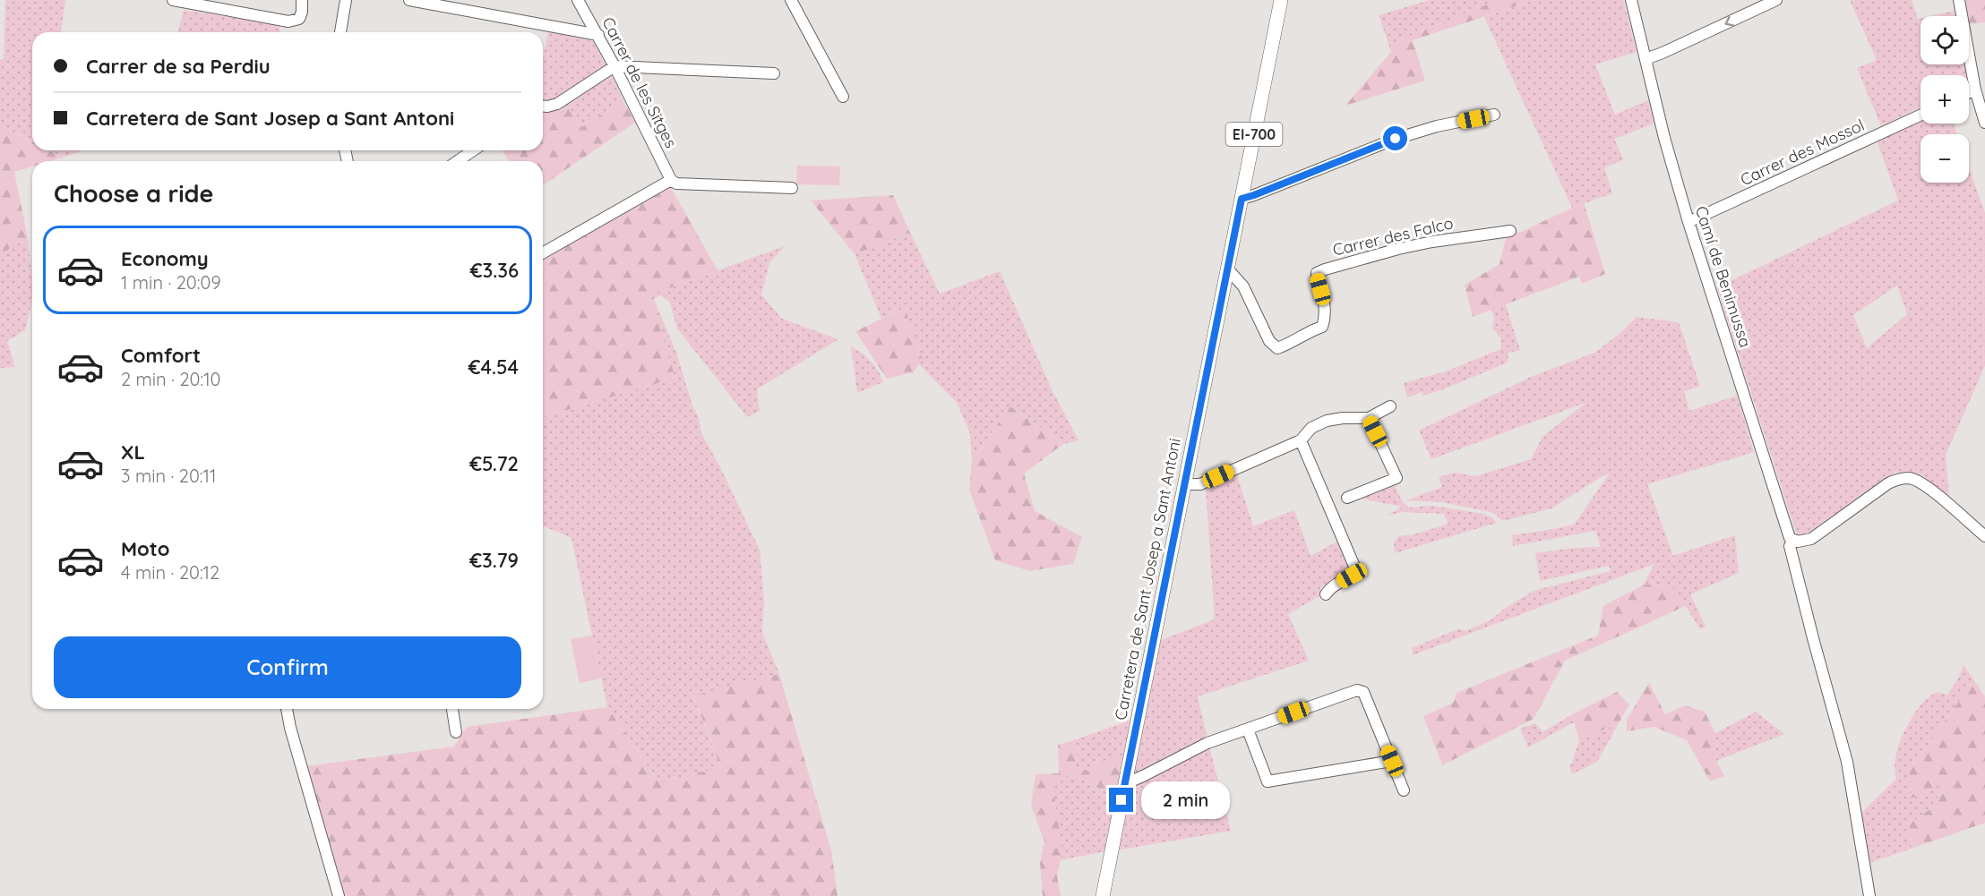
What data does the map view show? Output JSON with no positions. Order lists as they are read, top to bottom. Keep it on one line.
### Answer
{"streets":{"main road":["EI-700","Carretera de Sant Josep a Sant Antoni"],"street":["Carrer de les Sitges","Carrer des Mossol","Carrer des Falco","Camí de Benimussa"]},"crossings":[["EI-700","Carrer des Falco"],["EI-700","Carretera de Sant Josep a Sant Antoni"],["Carrer des Mossol","Camí de Benimussa"],["Carrer des Falco","Carretera de Sant Josep a Sant Antoni"]],"page":{"map_buttons":["+","−"],"banner":["Carrer de sa Perdiu","Carretera de Sant Josep a Sant Antoni"],"heading":"Choose a ride","list":[{"name":"Economy","note":"1 min · 20:09","value":"€3.36"},{"name":"Comfort","note":"2 min · 20:10","value":"€4.54"},{"name":"XL","note":"3 min · 20:11","value":"€5.72"},{"name":"Moto","note":"4 min · 20:12","value":"€3.79"}],"buttons":"Confirm","bubble":"2 min"}}
